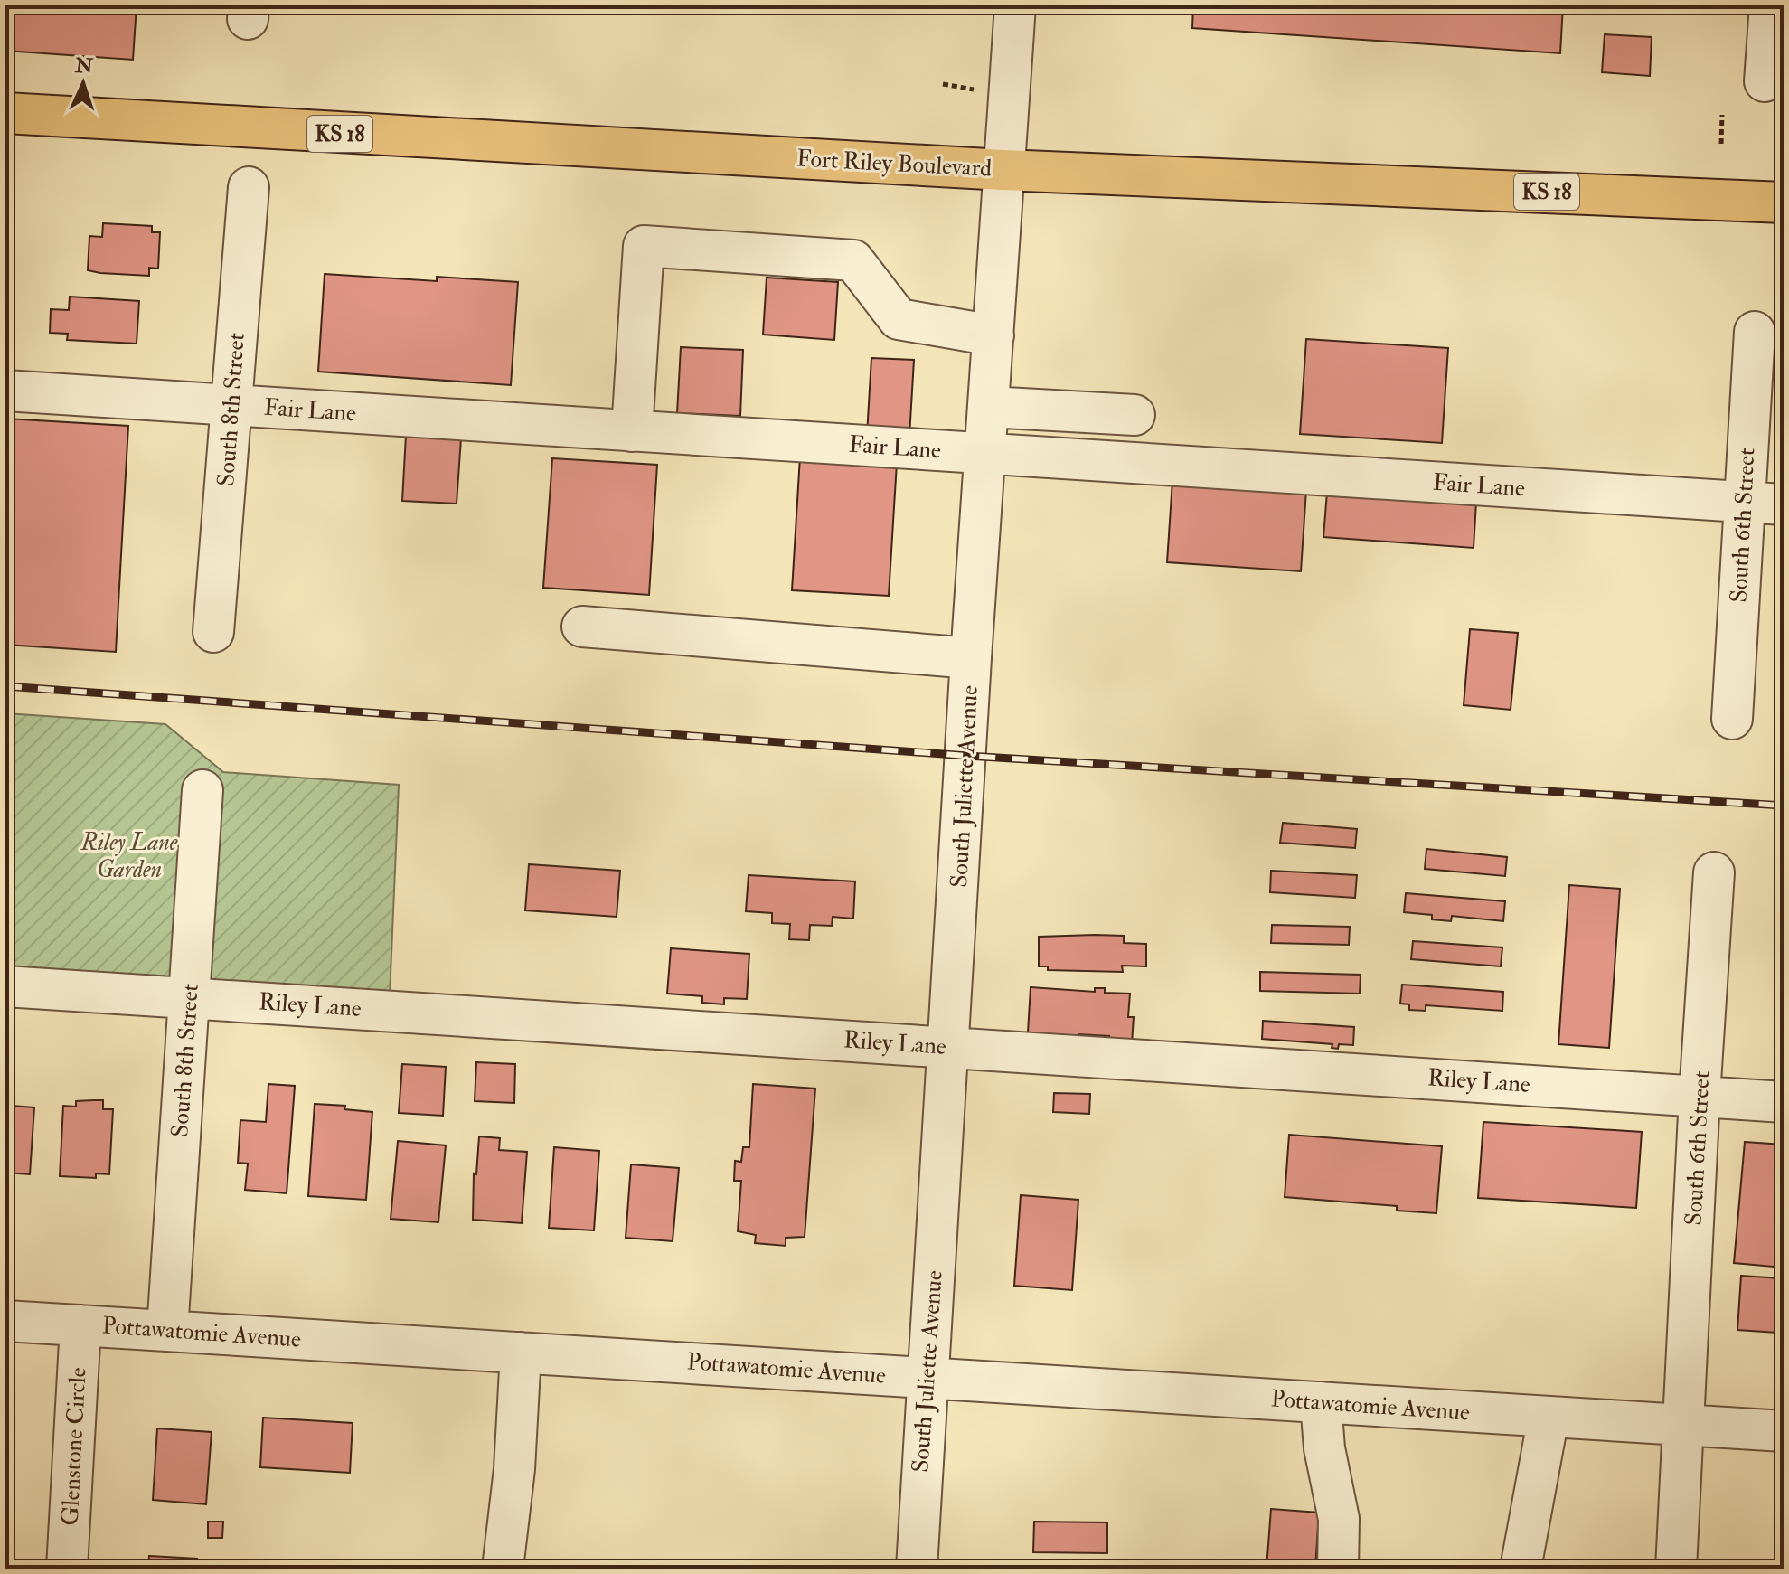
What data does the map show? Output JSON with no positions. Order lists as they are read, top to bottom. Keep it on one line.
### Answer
{"streets":{"highway":["KS 18","Fort Riley Boulevard"],"street":["South 8th Street","Fair Lane","South 6th Street","South Juliette Avenue","Riley Lane","Pottawatomie Avenue","Glenstone Circle"]},"crossings":[["Fort Riley Boulevard","South Juliette Avenue"],["South 8th Street","Fair Lane"],["South 8th Street","Riley Lane"],["South 8th Street","Pottawatomie Avenue"],["Fair Lane","South 6th Street"],["Fair Lane","South Juliette Avenue"],["South 6th Street","Riley Lane"],["South 6th Street","Pottawatomie Avenue"],["South Juliette Avenue","Riley Lane"],["South Juliette Avenue","Pottawatomie Avenue"],["Pottawatomie Avenue","Glenstone Circle"]],"parks":["Riley Lane Garden"],"north":"top"}
